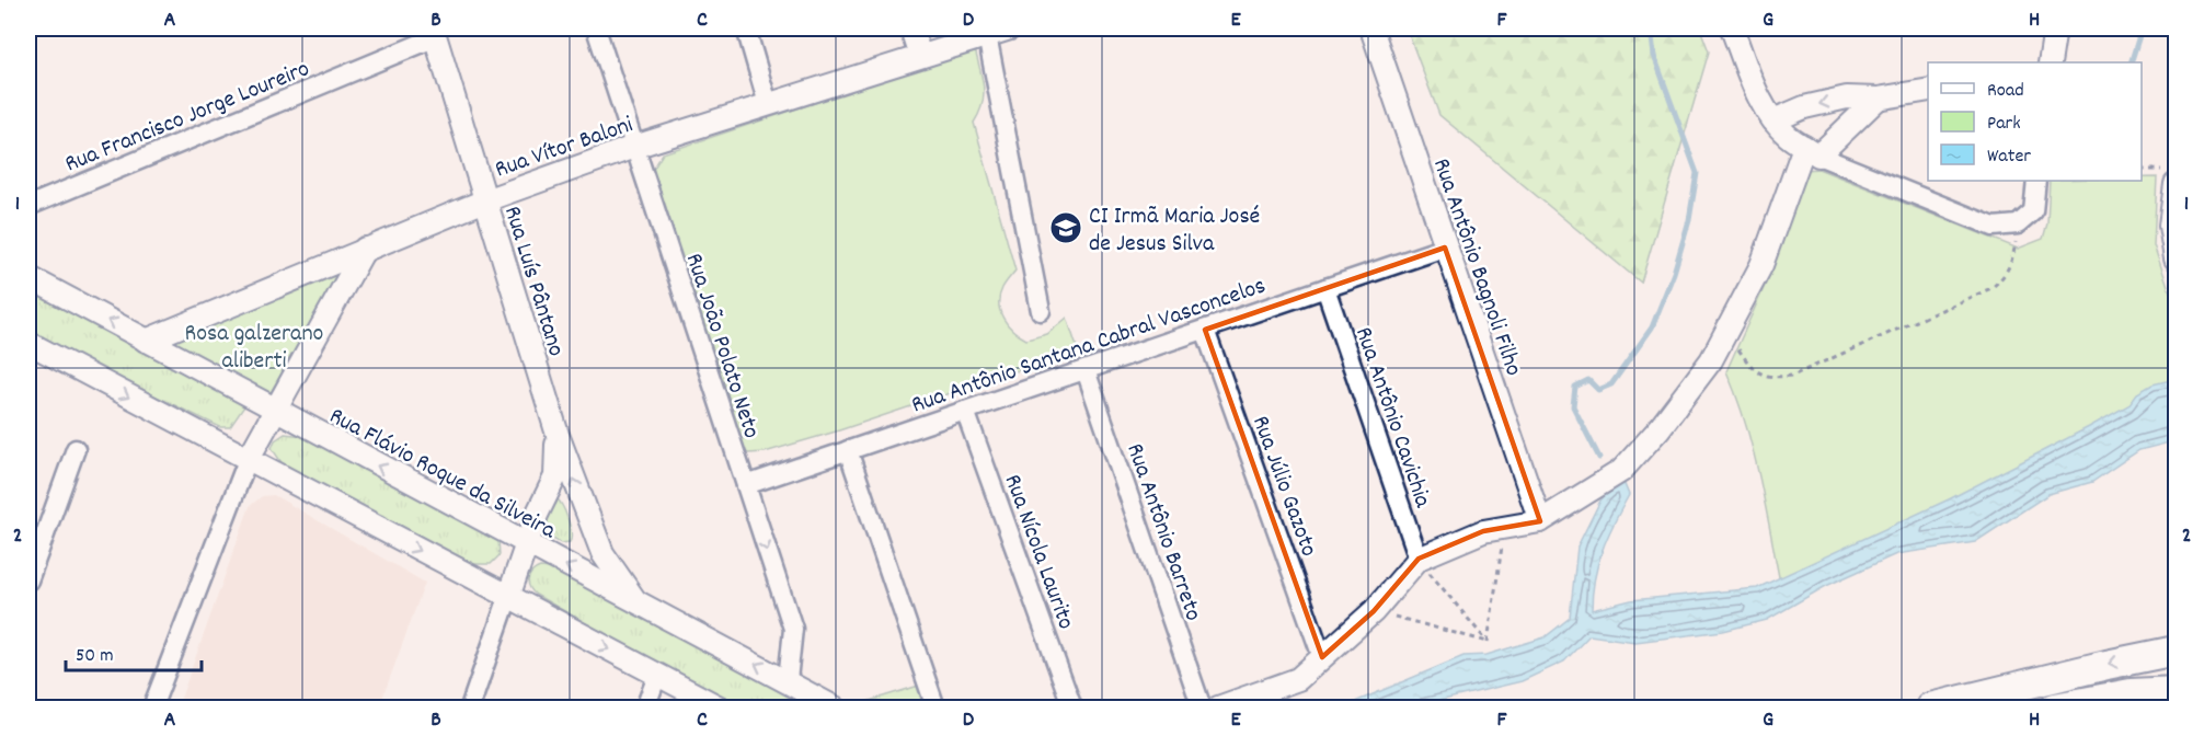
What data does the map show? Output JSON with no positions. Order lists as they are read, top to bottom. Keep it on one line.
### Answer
{"streets":{"street":["Rua Francisco Jorge Loureiro","Rua Vítor Baloni","Rua Antônio Bagnoli Filho","Rua Luís Pântano","Rua Antônio Santana Cabral Vasconcelos","Rua João Polato Neto","Rua Antônio Cavichia","Rua Flávio Roque da Silveira","Rua Júlio Gazoto","Rua Antônio Barreto","Rua Nícola Laurito"]},"crossings":[["Rua Francisco Jorge Loureiro","Rua Luís Pântano"],["Rua Vítor Baloni","Rua Luís Pântano"],["Rua Vítor Baloni","Rua João Polato Neto"],["Rua Vítor Baloni","Rua Flávio Roque da Silveira"],["Rua Antônio Bagnoli Filho","Rua Antônio Santana Cabral Vasconcelos"],["Rua Luís Pântano","Rua Flávio Roque da Silveira"],["Rua Antônio Santana Cabral Vasconcelos","Rua João Polato Neto"],["Rua Antônio Santana Cabral Vasconcelos","Rua Antônio Cavichia"],["Rua Antônio Santana Cabral Vasconcelos","Rua Júlio Gazoto"],["Rua Antônio Santana Cabral Vasconcelos","Rua Antônio Barreto"],["Rua Antônio Santana Cabral Vasconcelos","Rua Nícola Laurito"],["Rua João Polato Neto","Rua Flávio Roque da Silveira"]],"parks":["Rosa galzerano aliberti"],"places":{"school or university":["CI Irmã Maria José de Jesus Silva"]},"legend":["Road","Park","Water"],"scale_bar":"50 m","grid":{"columns":["A","B","C","D","E","F","G","H"],"rows":["1","2"]}}
